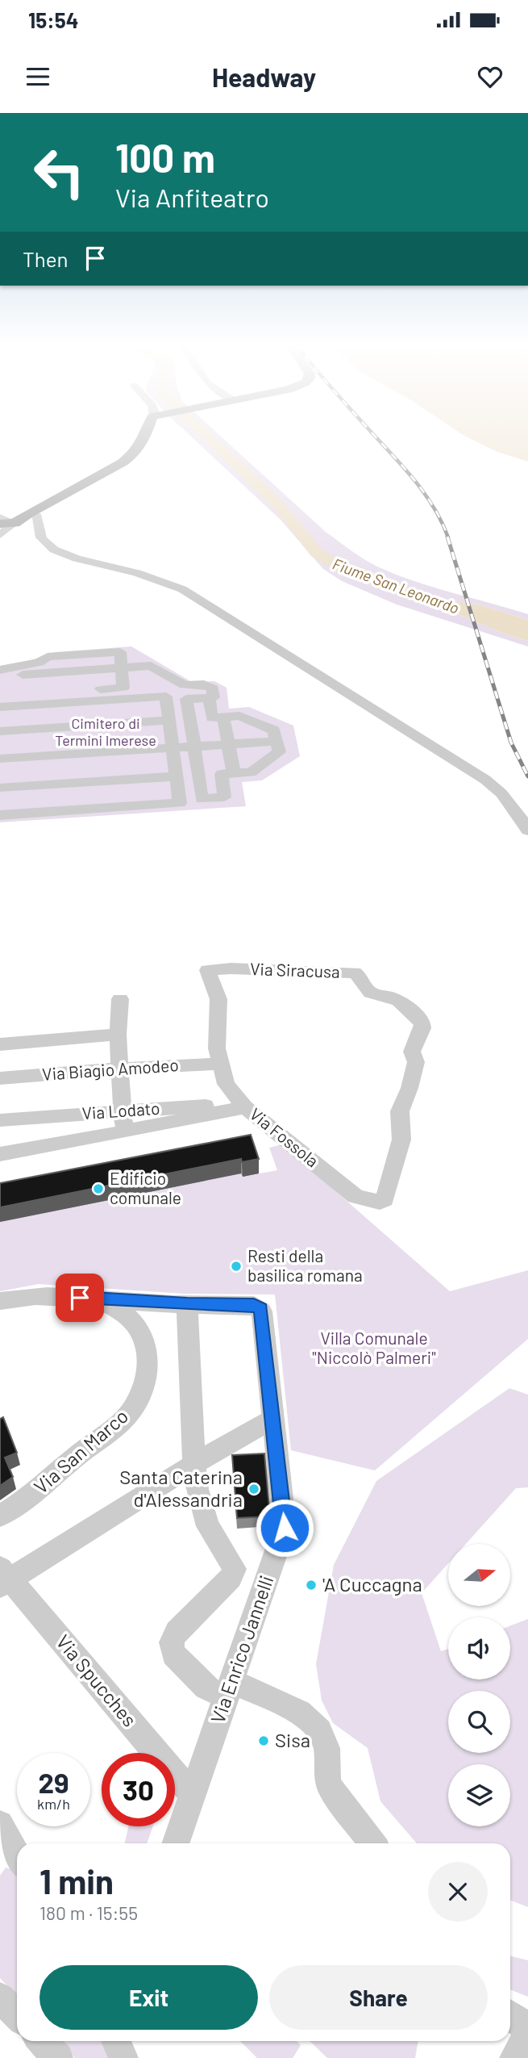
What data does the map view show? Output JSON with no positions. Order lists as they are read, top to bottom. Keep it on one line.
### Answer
{"streets":{"street":["Via Siracusa","Via Biagio Amodeo","Via Lodato","Via Fossola","Via San Marco","Via Enrico Jannelli","Via Spucches"]},"crossings":[["Via Siracusa","Via Biagio Amodeo"],["Via Siracusa","Via Fossola"],["Via Lodato","Via Fossola"],["Via Enrico Jannelli","Via Spucches"]],"water":["Fiume San Leonardo"],"parks":["Cimitero di Termini Imerese","Villa Comunale \"Niccolò Palmeri\""],"places":["Edificio comunale","Resti della basilica romana","Santa Caterina d'Alessandria","'A Cuccagna","Sisa"],"north":"right","page":{"status":"15:54","header":"Headway","turn":["100 m","Via Anfiteatro"],"then":"Then","speed":"29 km/h","limit":"30","heading":["1 min","180 m · 15:55"],"buttons":["Exit","Share"]}}
